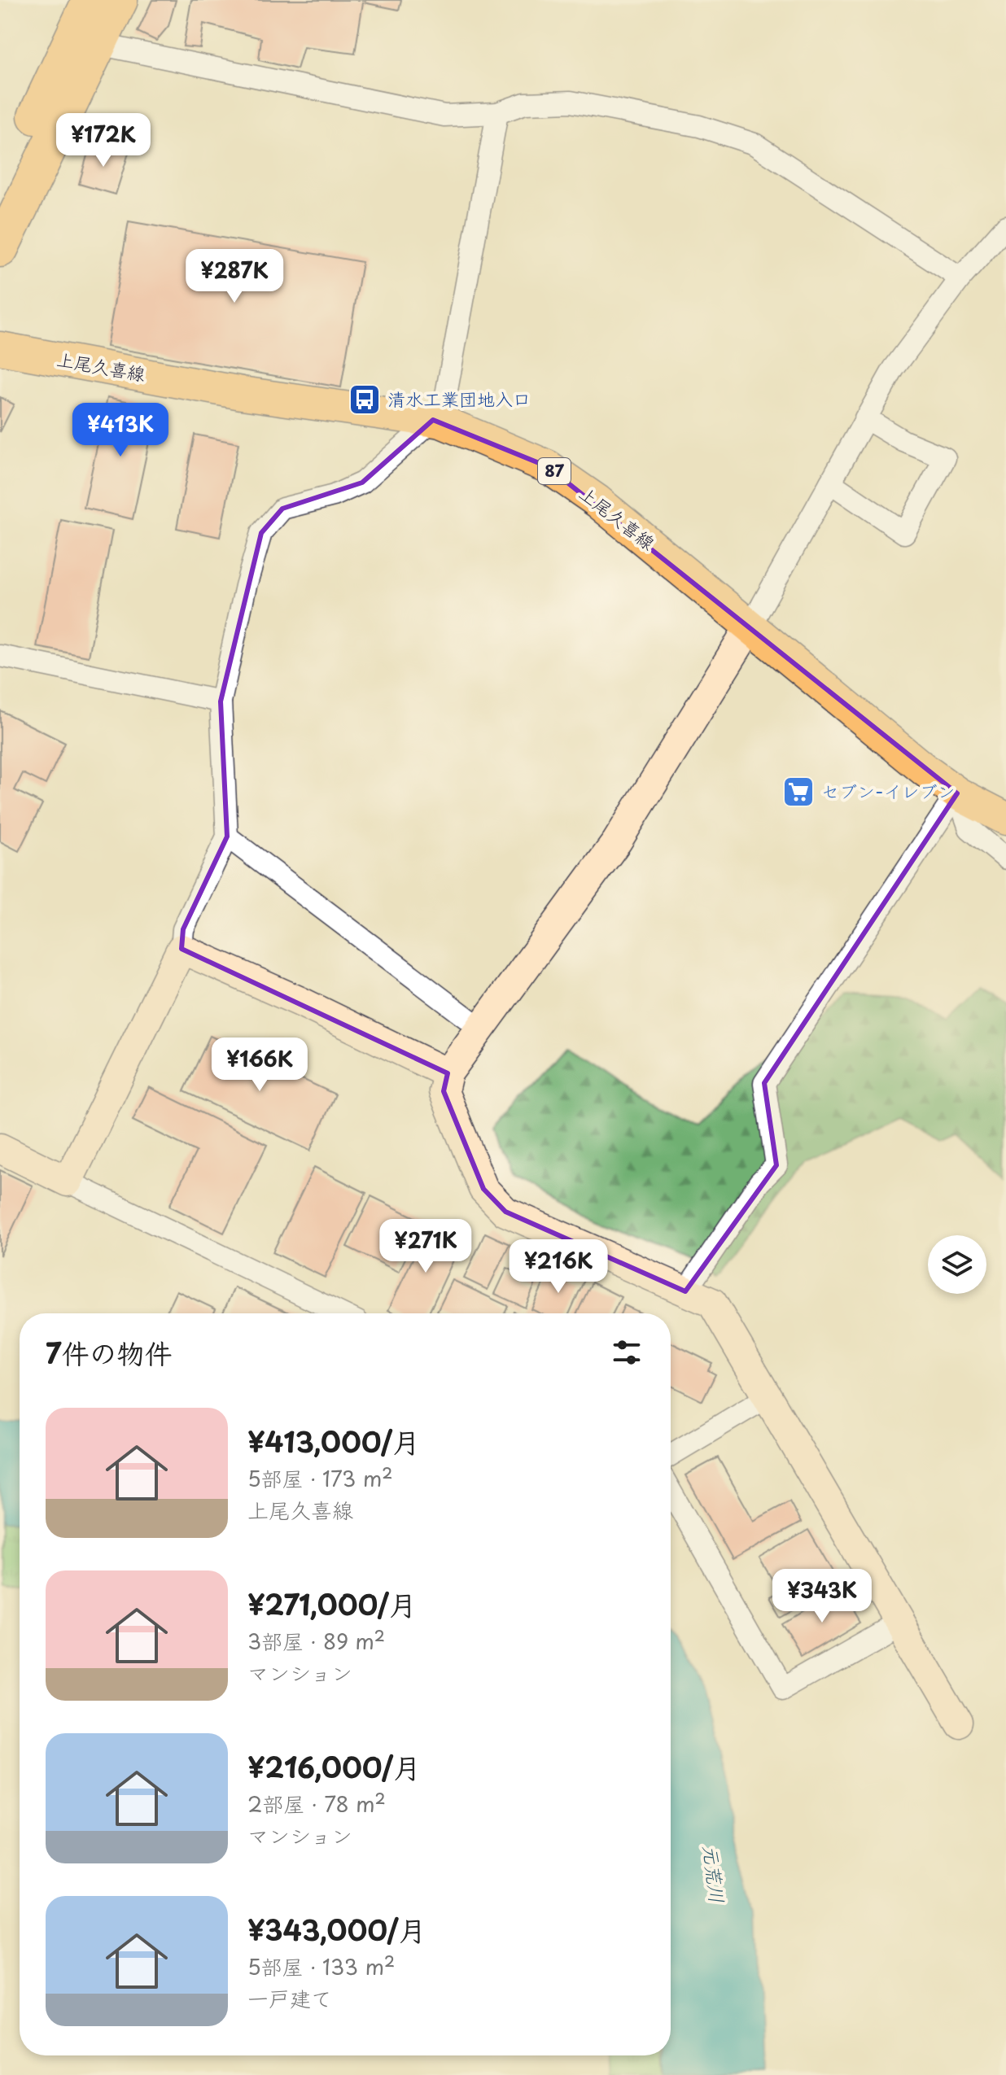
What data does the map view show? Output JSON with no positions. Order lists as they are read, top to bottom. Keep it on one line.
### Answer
{"streets":{"main road":["上尾久喜線","87"]},"water":["元荒川"],"places":{"bus stop":["清水工業団地入口"],"supermarket":["セブン-イレブン"]},"page":{"price":["¥172K","¥287K","¥413K","¥166K","¥271K","¥216K","¥343K"],"heading":"7件の物件","list":[{"name":"¥413,000/月","note":"5部屋 · 173 m² · 上尾久喜線"},{"name":"¥271,000/月","note":"3部屋 · 89 m² · マンション"},{"name":"¥216,000/月","note":"2部屋 · 78 m² · マンション"},{"name":"¥343,000/月","note":"5部屋 · 133 m² · 一戸建て"}]}}
